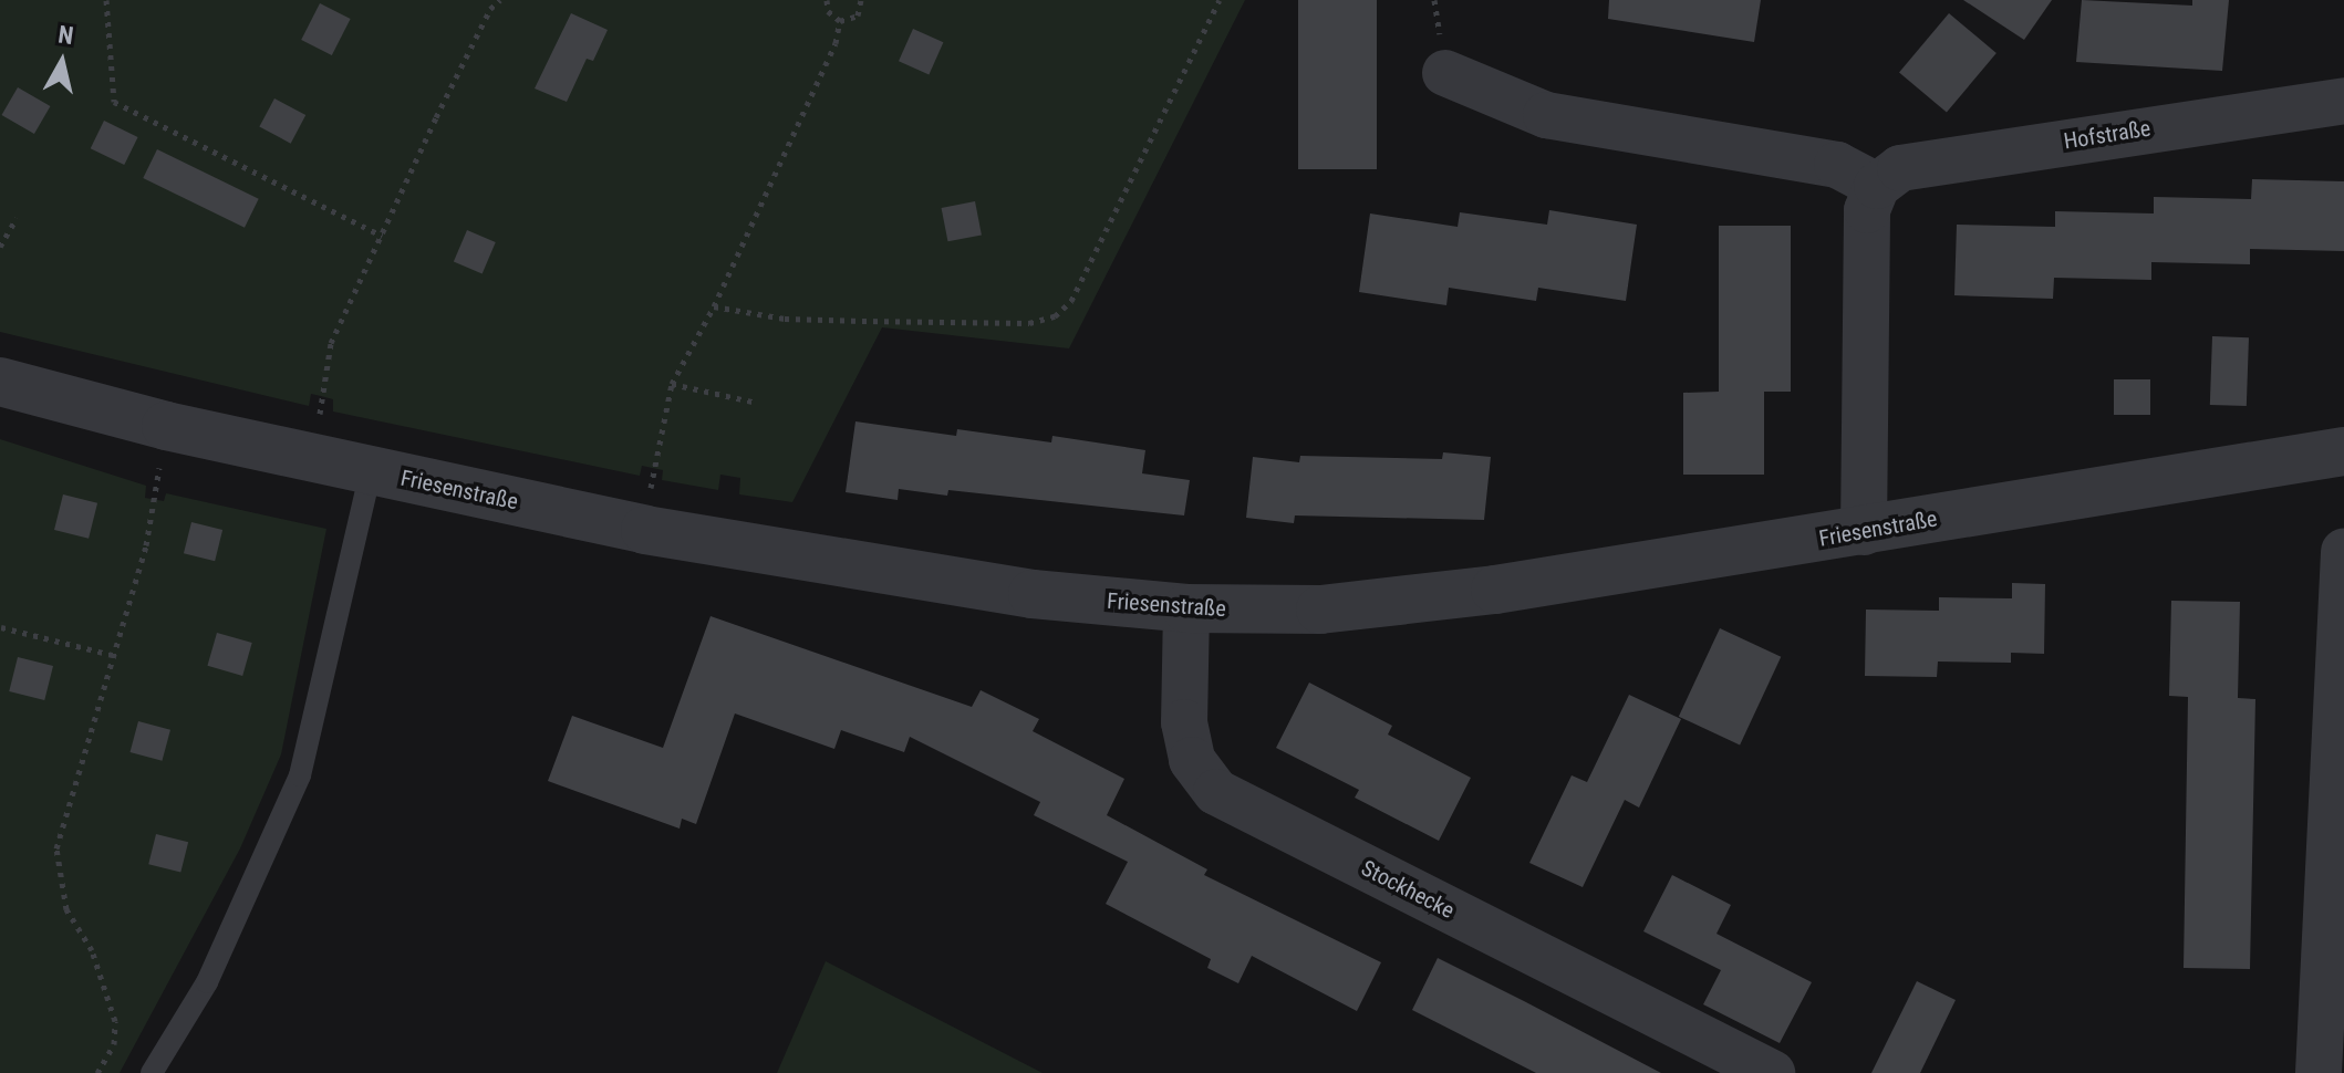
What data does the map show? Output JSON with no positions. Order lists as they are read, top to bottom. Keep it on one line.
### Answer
{"streets":{"street":["Hofstraße","Friesenstraße","Stockhecke"]},"crossings":[["Friesenstraße","Stockhecke"]],"north":"top"}
